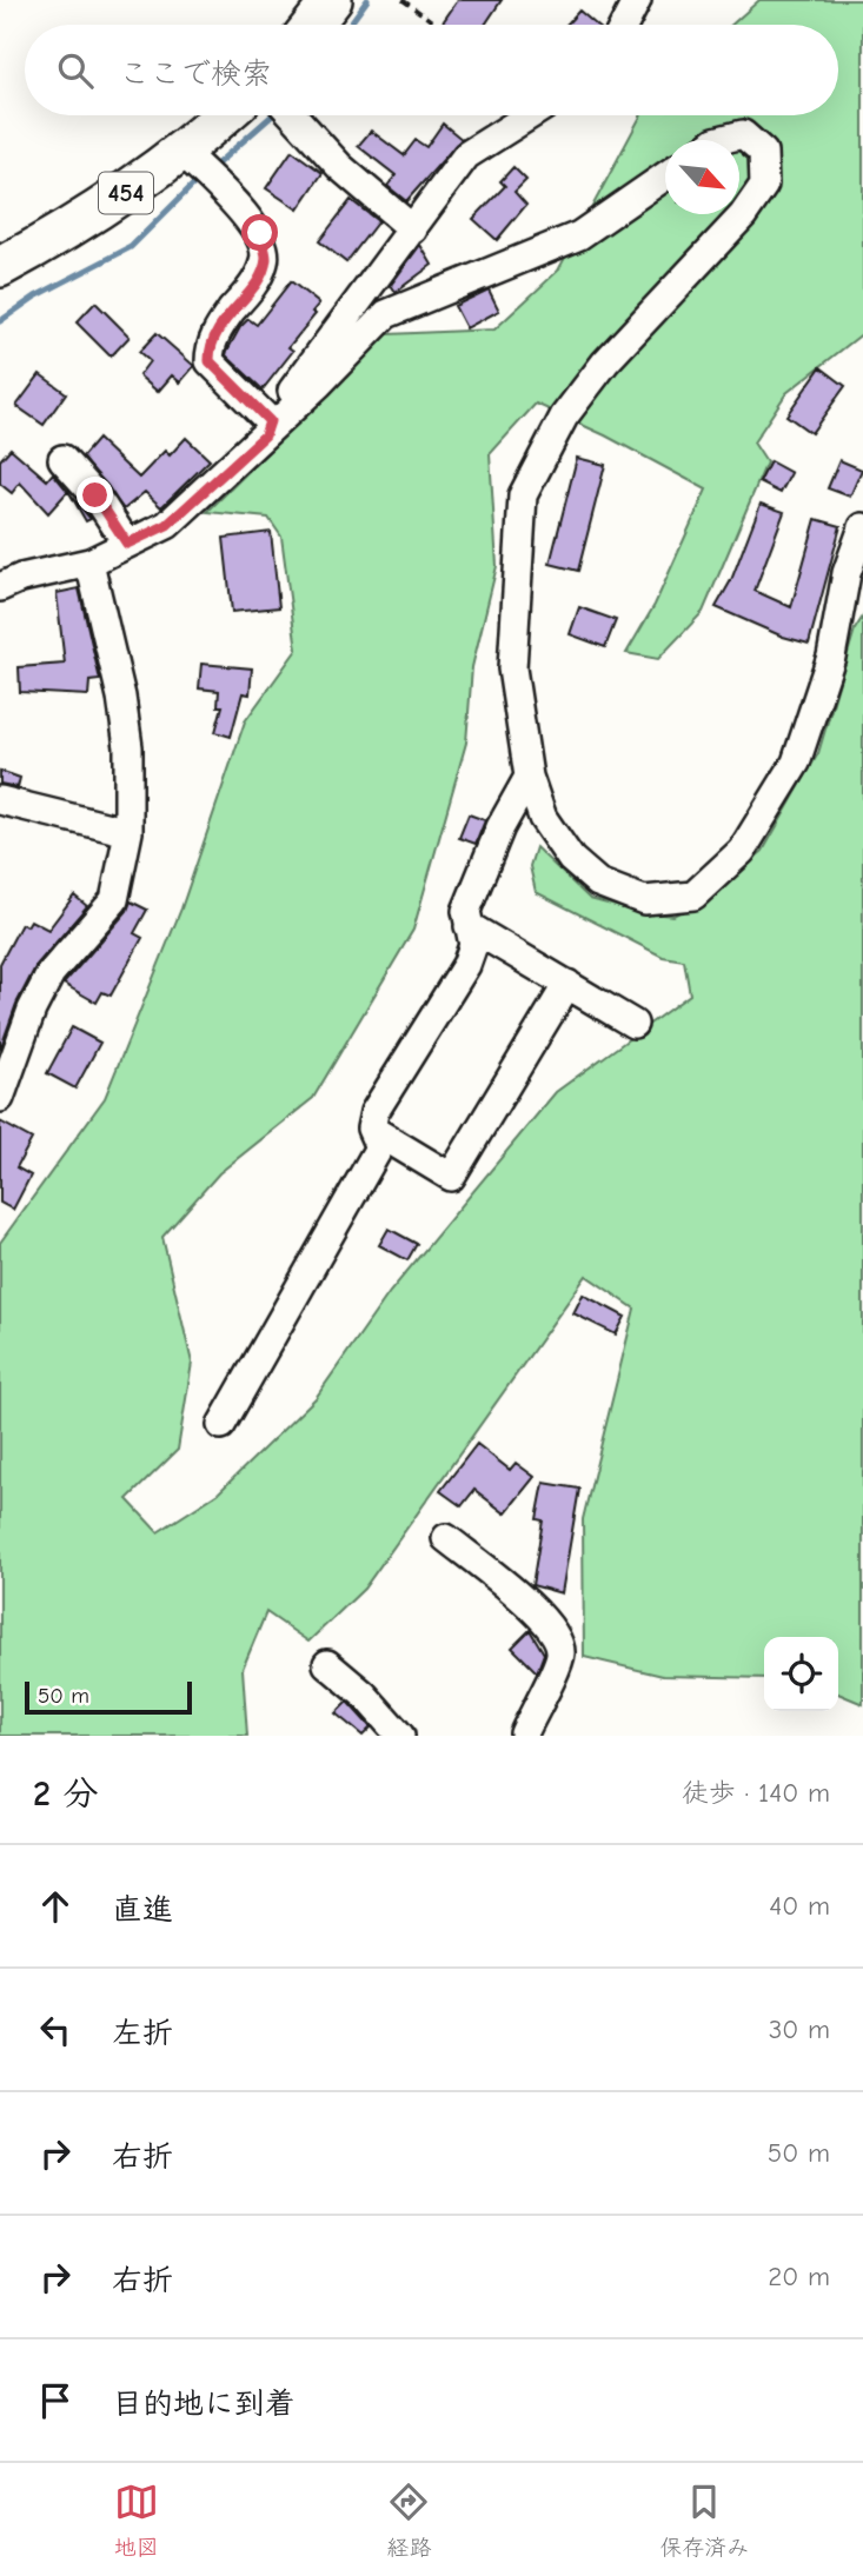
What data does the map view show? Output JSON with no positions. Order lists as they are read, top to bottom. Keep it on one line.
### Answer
{"streets":{"highway":["454"]},"scale_bar":"50 m","north":"bottom right","page":{"search":"ここで検索","scale":"50 m","heading":["2 分","徒歩 · 140 m"],"list":[["直進","40 m"],["左折","30 m"],["右折","50 m"],["右折","20 m"],"目的地に到着"],"nav":["地図","経路","保存済み"]}}
